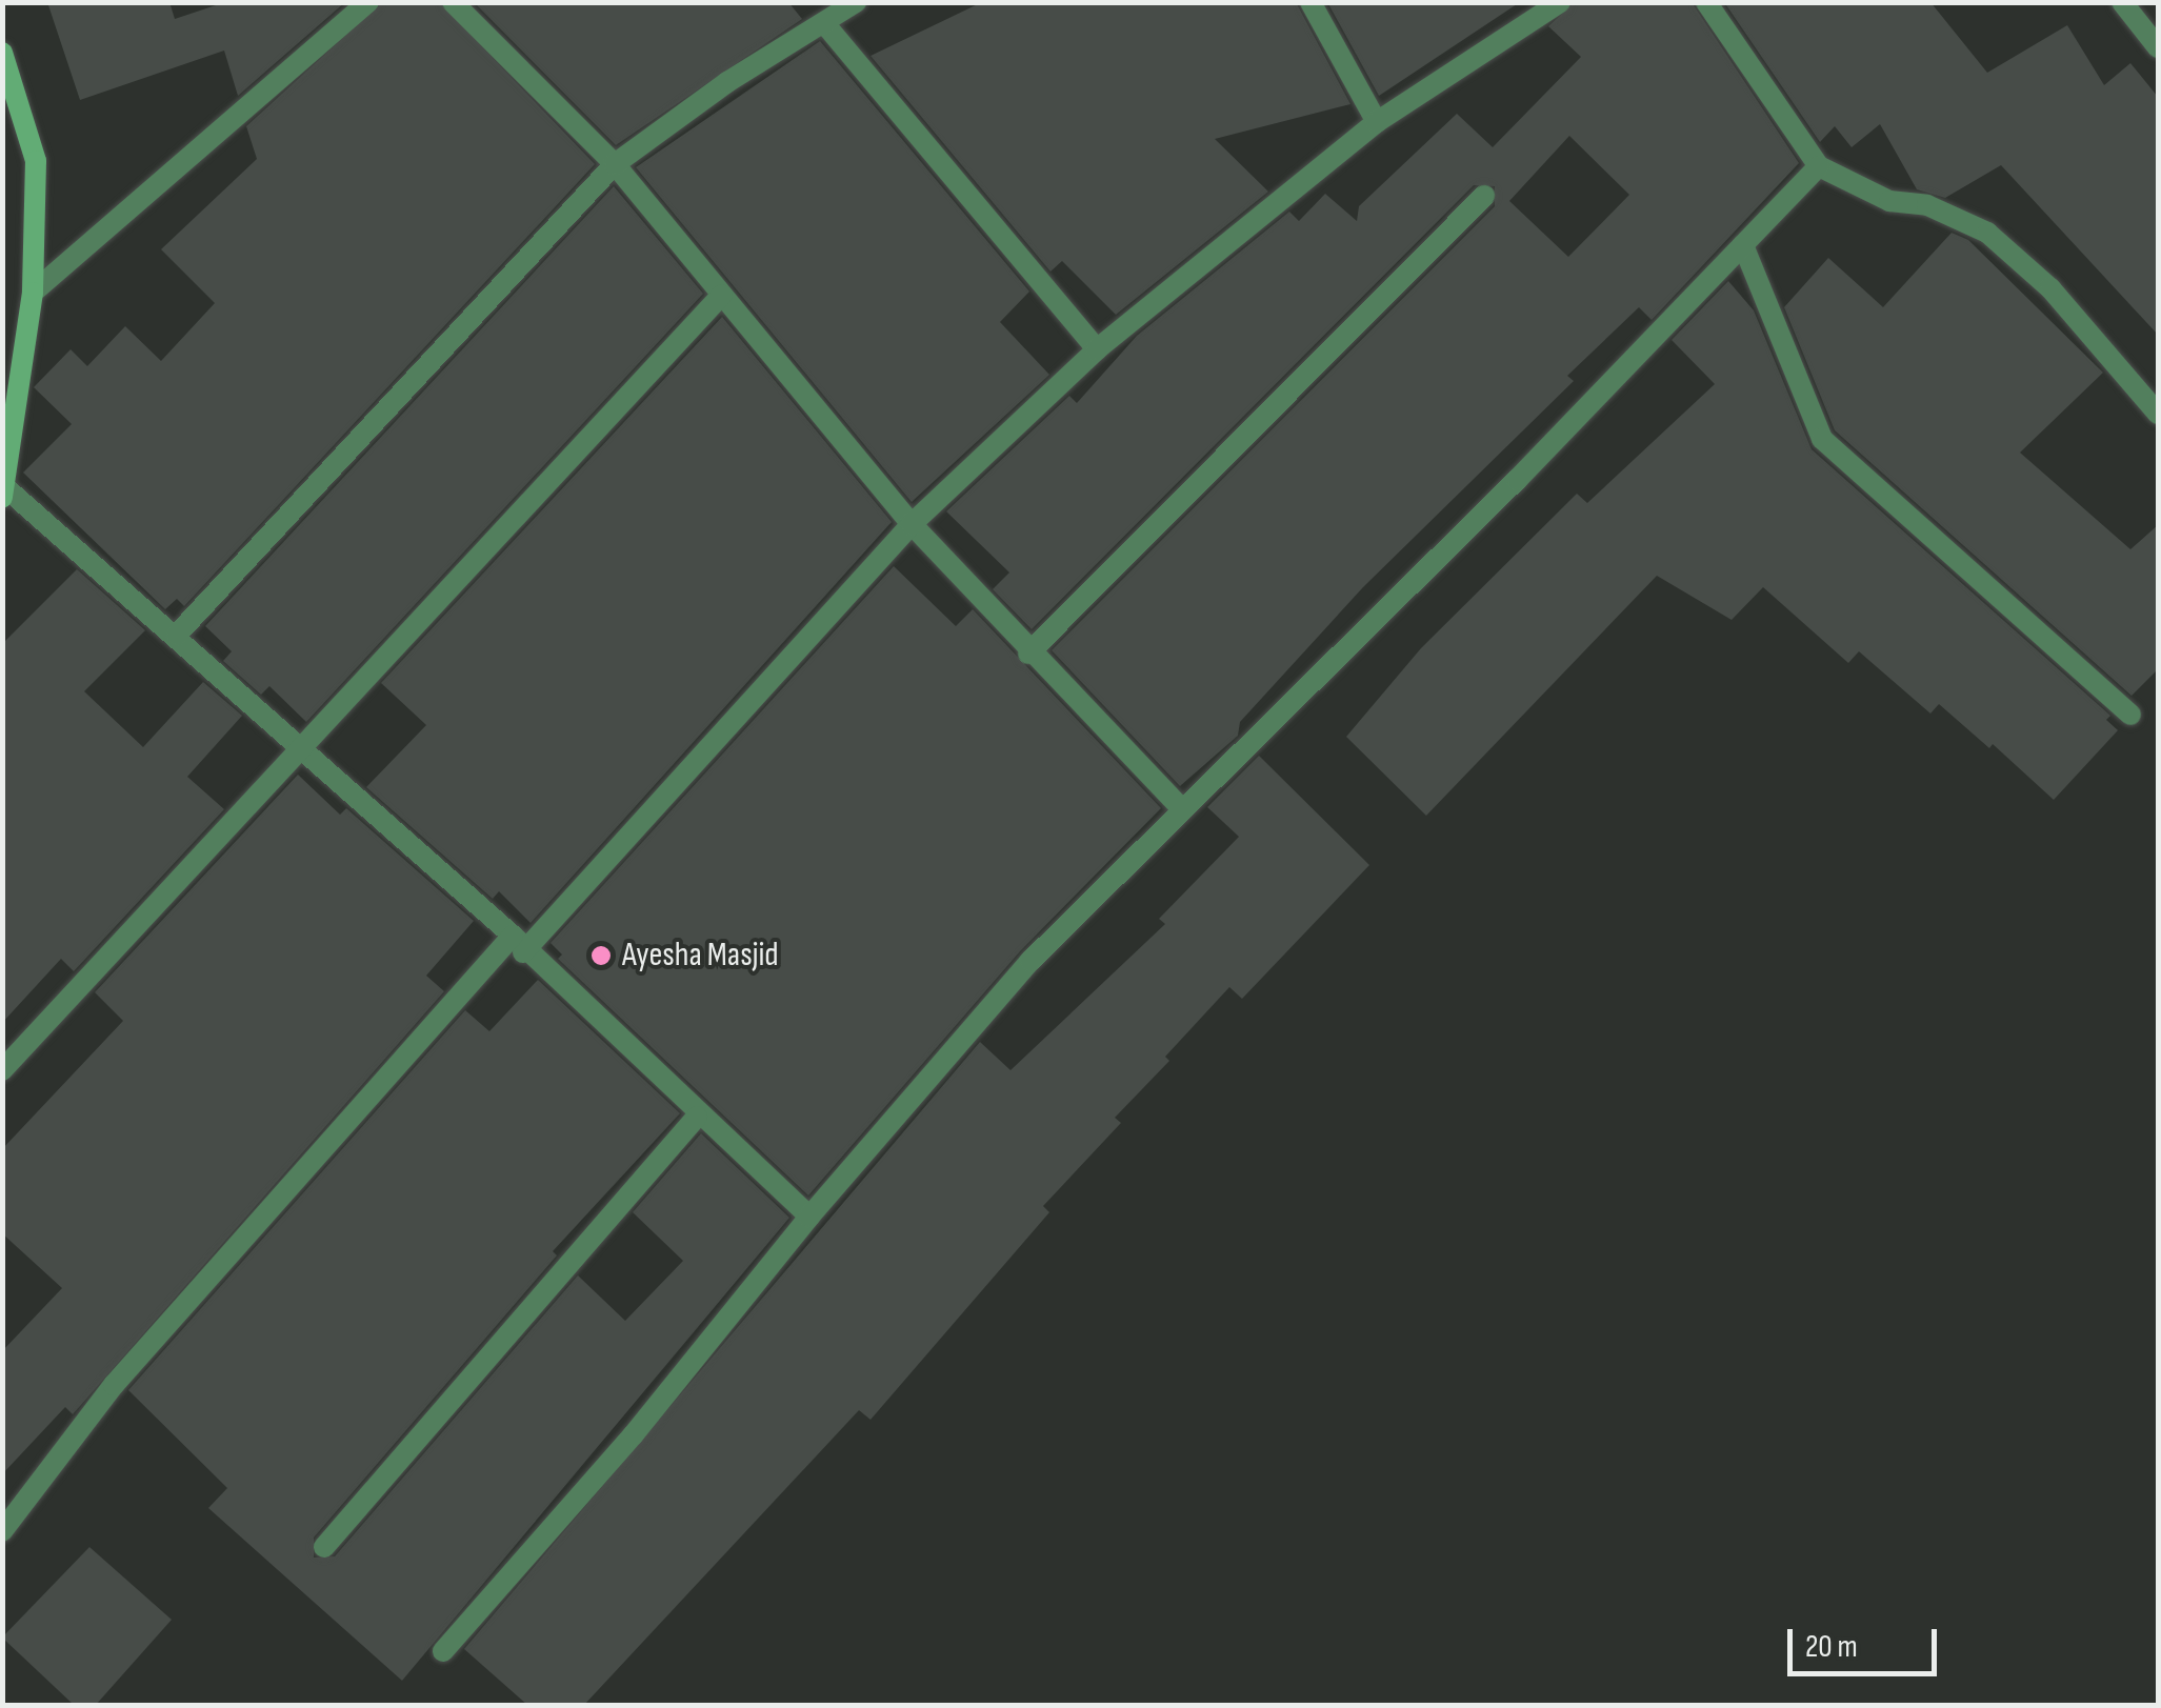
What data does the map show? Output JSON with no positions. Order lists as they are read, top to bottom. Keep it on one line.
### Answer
{"places":["Ayesha Masjid"],"scale_bar":"20 m"}
